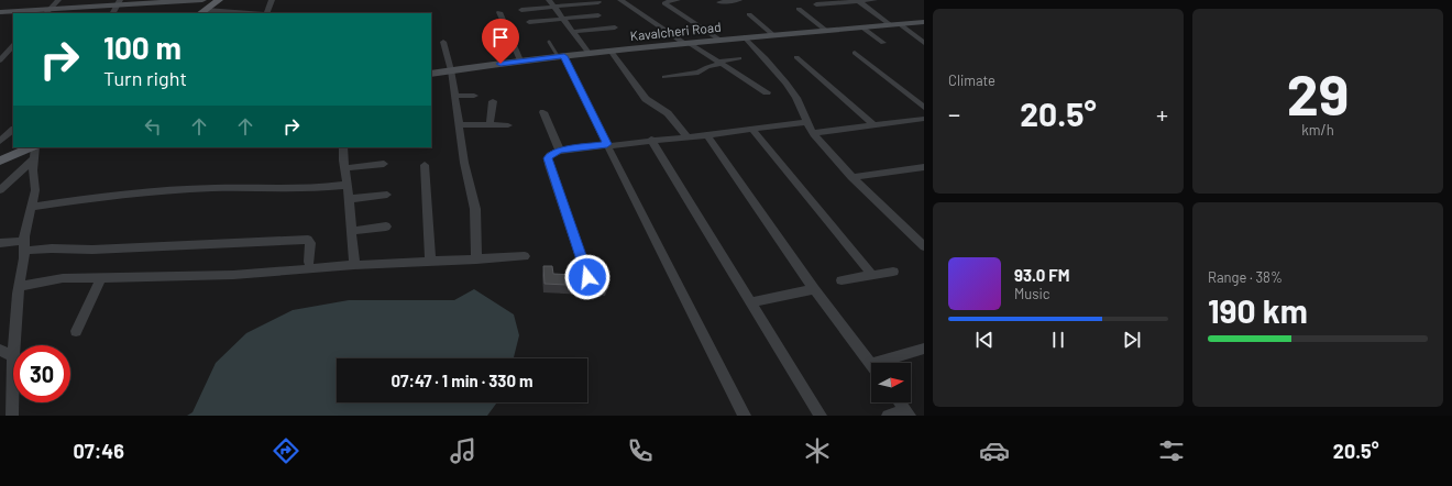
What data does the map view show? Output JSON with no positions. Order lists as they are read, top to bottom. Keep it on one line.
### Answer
{"streets":{"street":["Kavalcheri Road"]},"north":"right","page":{"tile":["Climate",["29","km/h"],["Range · 38%","190 km"]],"turn":["100 m","Turn right"],"heat":["−","20.5°","+"],"song":["93.0 FM","Music"],"limit":"30","trip":"07:47 · 1 min · 330 m","tabs":["07:46","20.5°"]}}
